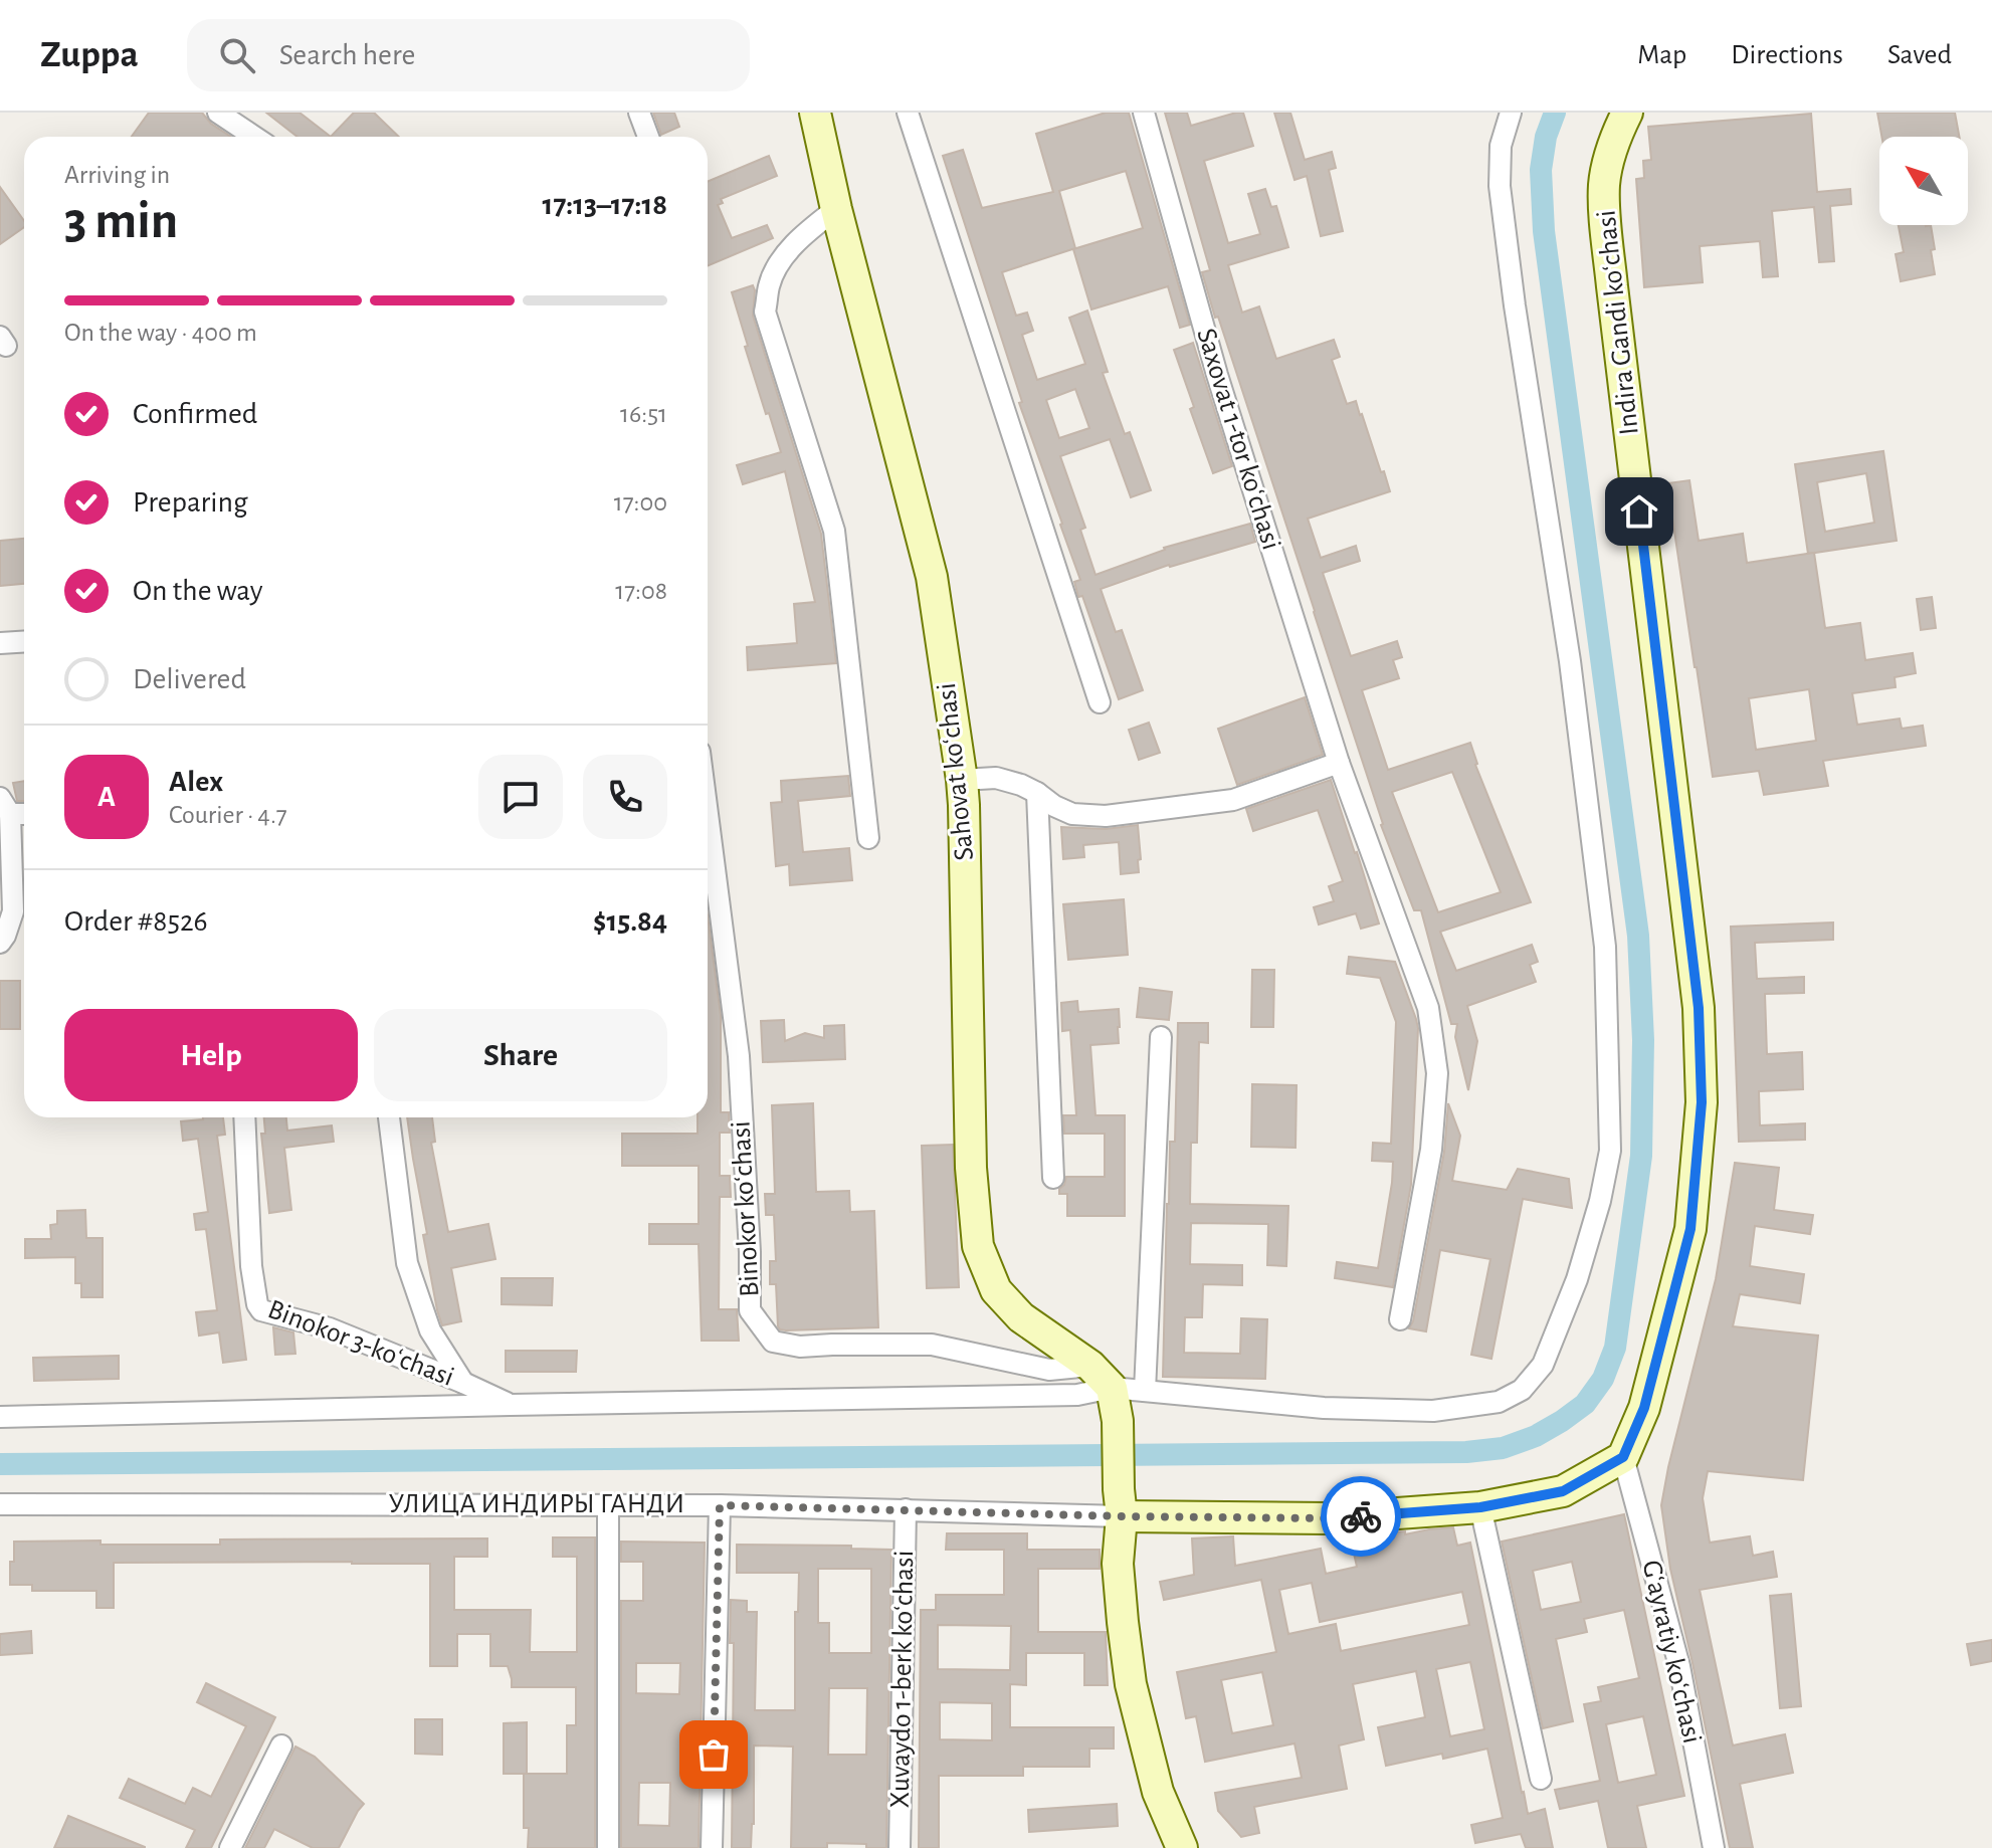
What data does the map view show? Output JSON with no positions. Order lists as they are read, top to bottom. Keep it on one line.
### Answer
{"streets":{"street":["Indira Gandi koʻchasi","Saxovat 1-tor koʻchasi","Sahovat koʻchasi","Binokor koʻchasi","Binokor 3-koʻchasi","УЛИЦА ИНДИРЫ ГАНДИ","Gʻayratiy koʻchasi","Xuvaydo 1-berk koʻchasi"]},"crossings":[["Indira Gandi koʻchasi","Gʻayratiy koʻchasi"],["Sahovat koʻchasi","Binokor koʻchasi"],["УЛИЦА ИНДИРЫ ГАНДИ","Xuvaydo 1-berk koʻchasi"]],"north":"top left","page":{"header":"Zuppa","search":"Search here","nav":["Map","Directions","Saved"],"heading":["3 min","Arriving in","17:13–17:18"],"panel":["Alex","Courier · 4.7","Order #8526","$15.84"],"bar":"On the way · 400 m","list":[["Confirmed","16:51"],["Preparing","17:00"],["On the way","17:08"],"Delivered"],"round":"A","buttons":["Help","Share"]}}
